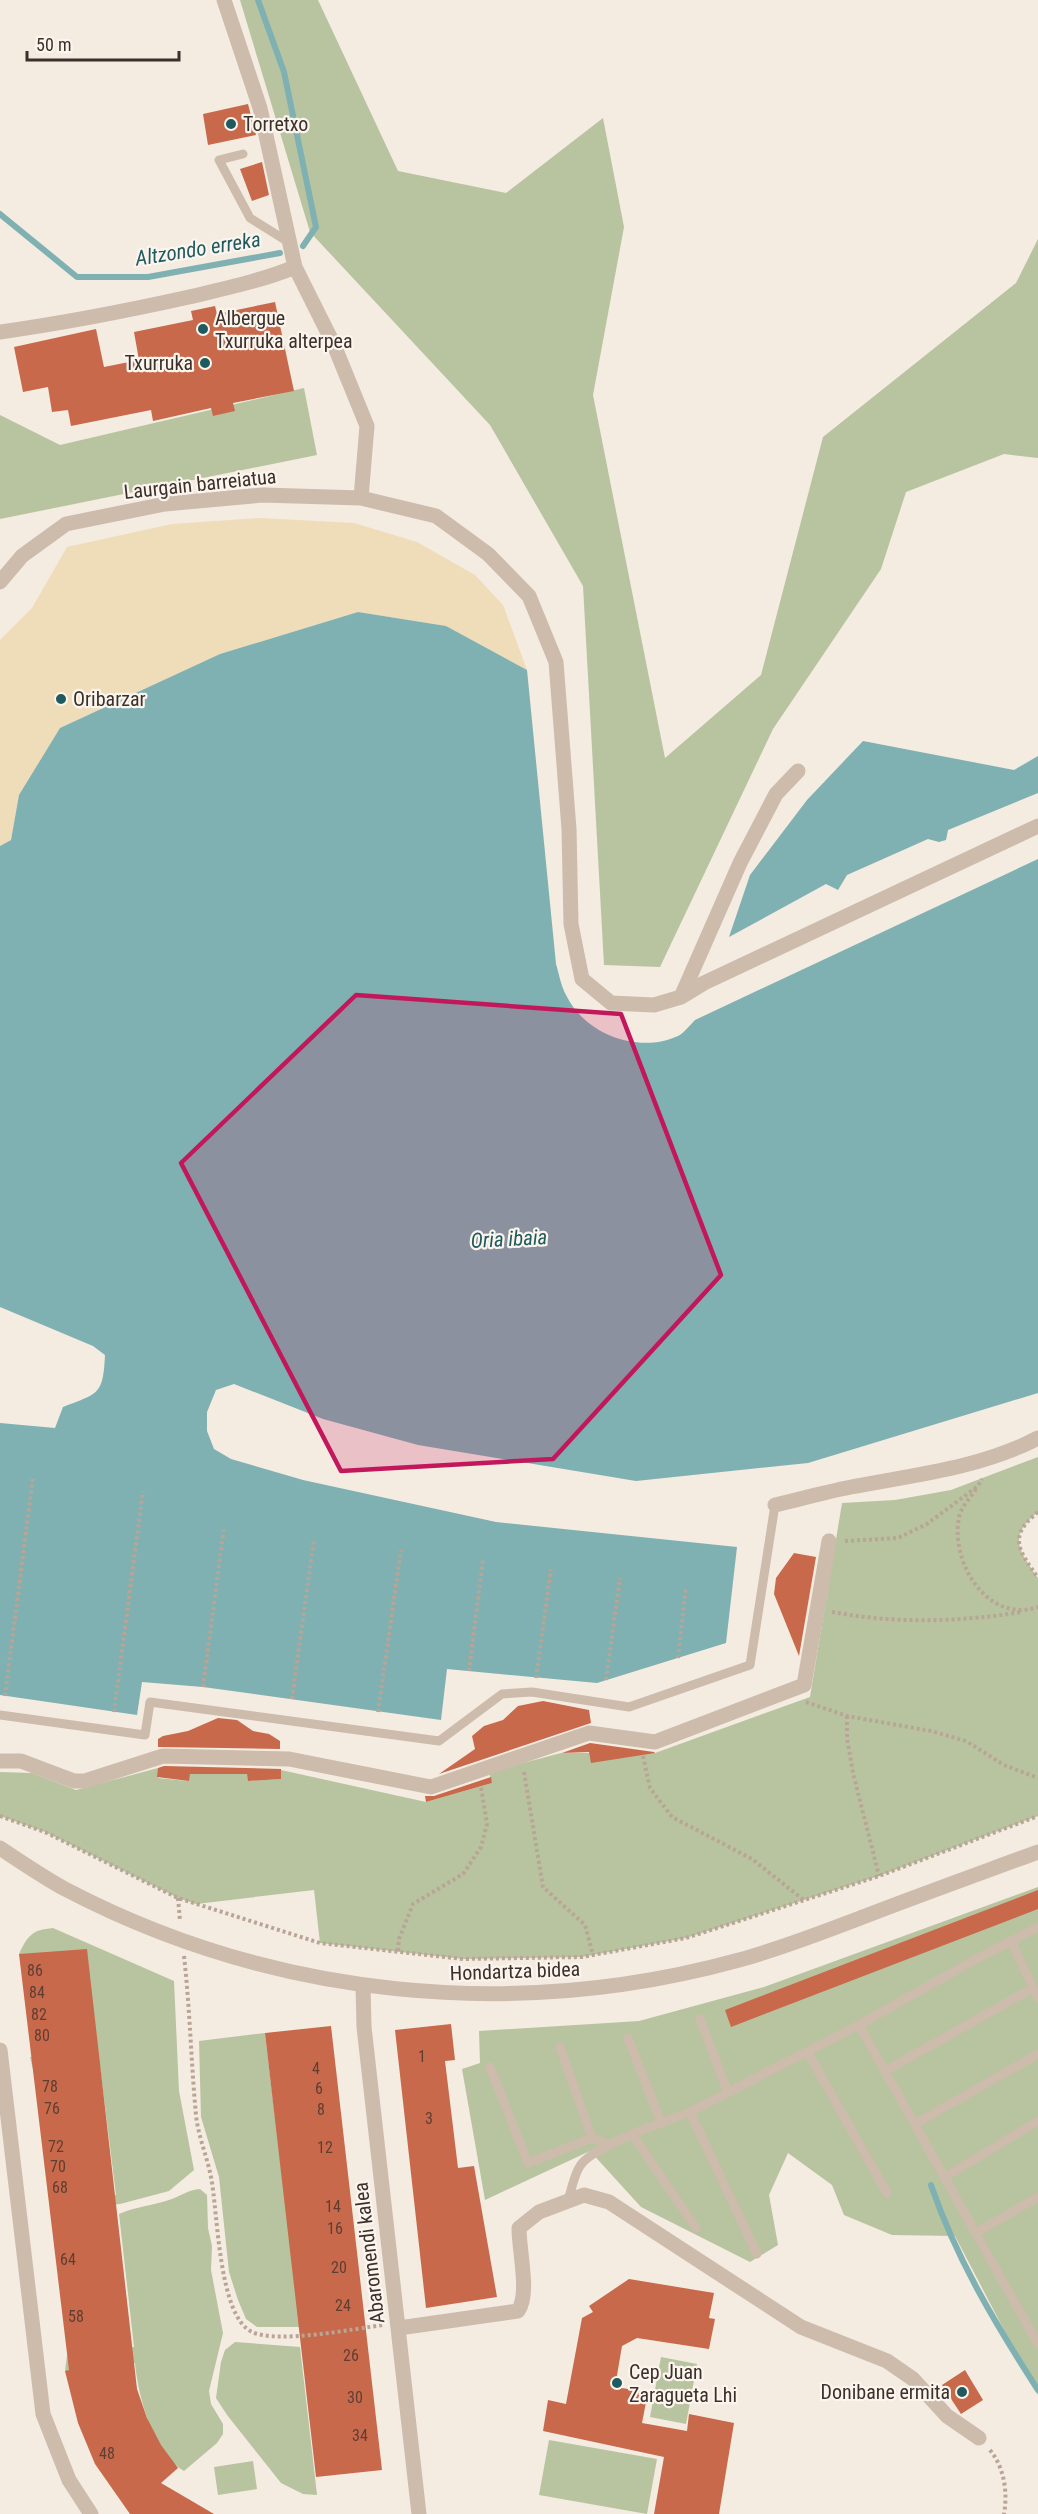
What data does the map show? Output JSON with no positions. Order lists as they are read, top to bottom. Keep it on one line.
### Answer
{"streets":{"street":["Laurgain barreiatua","Hondartza bidea","Abaromendi kalea"]},"crossings":[["Hondartza bidea","Abaromendi kalea"]],"water":["Altzondo erreka","Oria ibaia"],"places":["Torretxo","Albergue Txurruka alterpea","Txurruka","Oribarzar","Cep Juan Zaragueta Lhi","Donibane ermita"],"house_numbers":["86","84","82","80","1","4","78","6","76","8","3","72","12","70","68","14","16","64","20","24","58","26","30","34","48"],"scale_bar":"50 m"}
